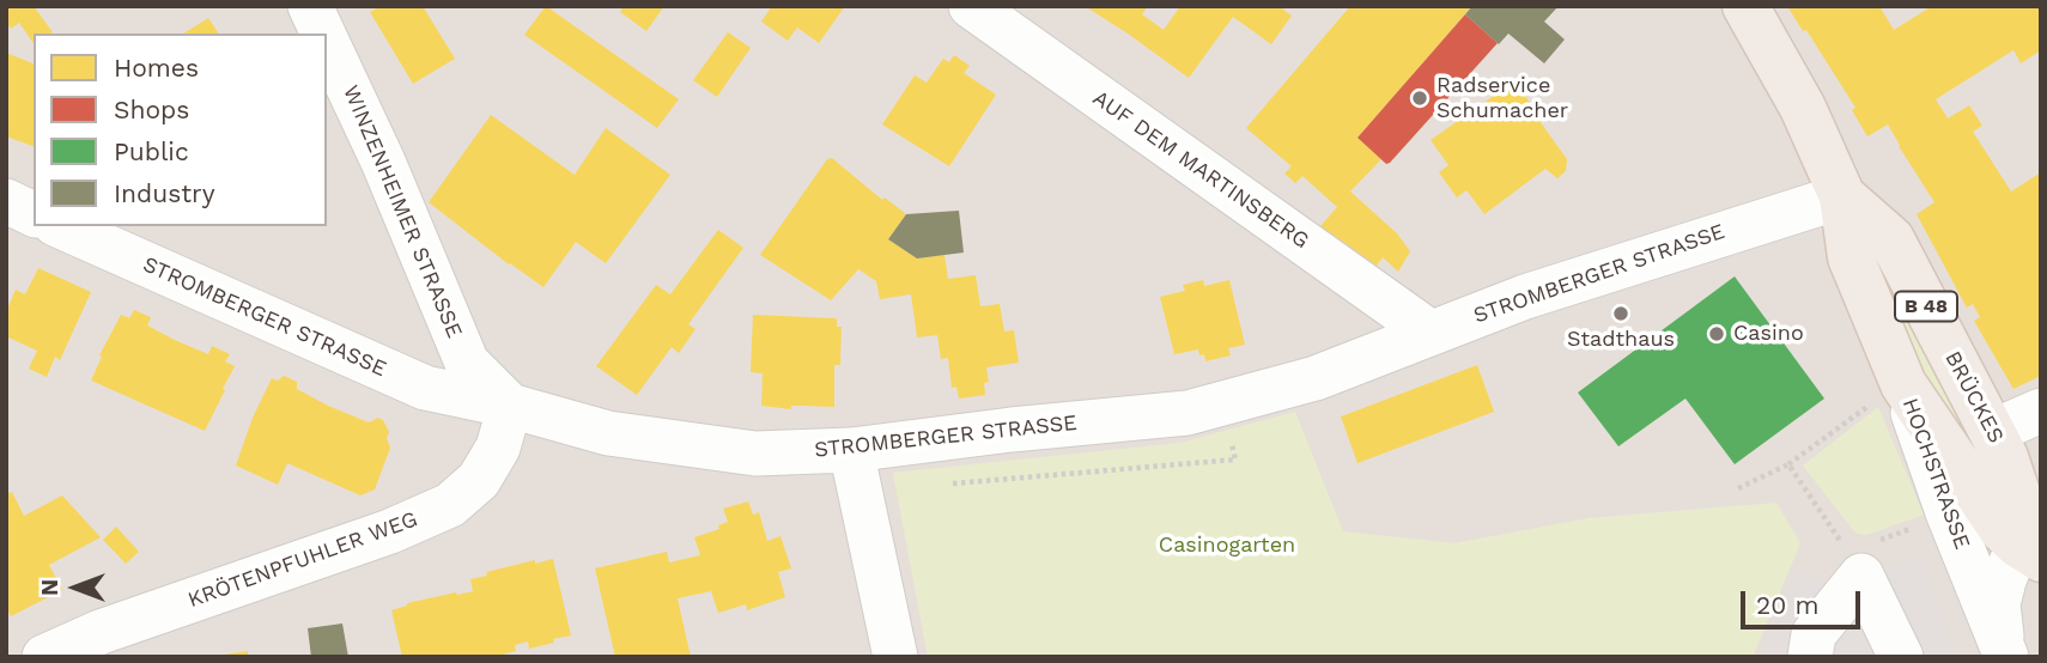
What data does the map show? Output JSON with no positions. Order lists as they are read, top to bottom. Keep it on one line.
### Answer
{"streets":{"main road":["B 48","BRÜCKES"],"street":["AUF DEM MARTINSBERG","WINZENHEIMER STRASSE","STROMBERGER STRASSE","HOCHSTRASSE","KRÖTENPFUHLER WEG"]},"crossings":[["AUF DEM MARTINSBERG","STROMBERGER STRASSE"],["WINZENHEIMER STRASSE","STROMBERGER STRASSE"],["WINZENHEIMER STRASSE","KRÖTENPFUHLER WEG"],["STROMBERGER STRASSE","BRÜCKES"],["STROMBERGER STRASSE","KRÖTENPFUHLER WEG"],["BRÜCKES","HOCHSTRASSE"]],"parks":["Casinogarten"],"places":["Radservice Schumacher","Stadthaus","Casino"],"legend":["Homes","Shops","Public","Industry"],"scale_bar":"20 m","north":"left"}
